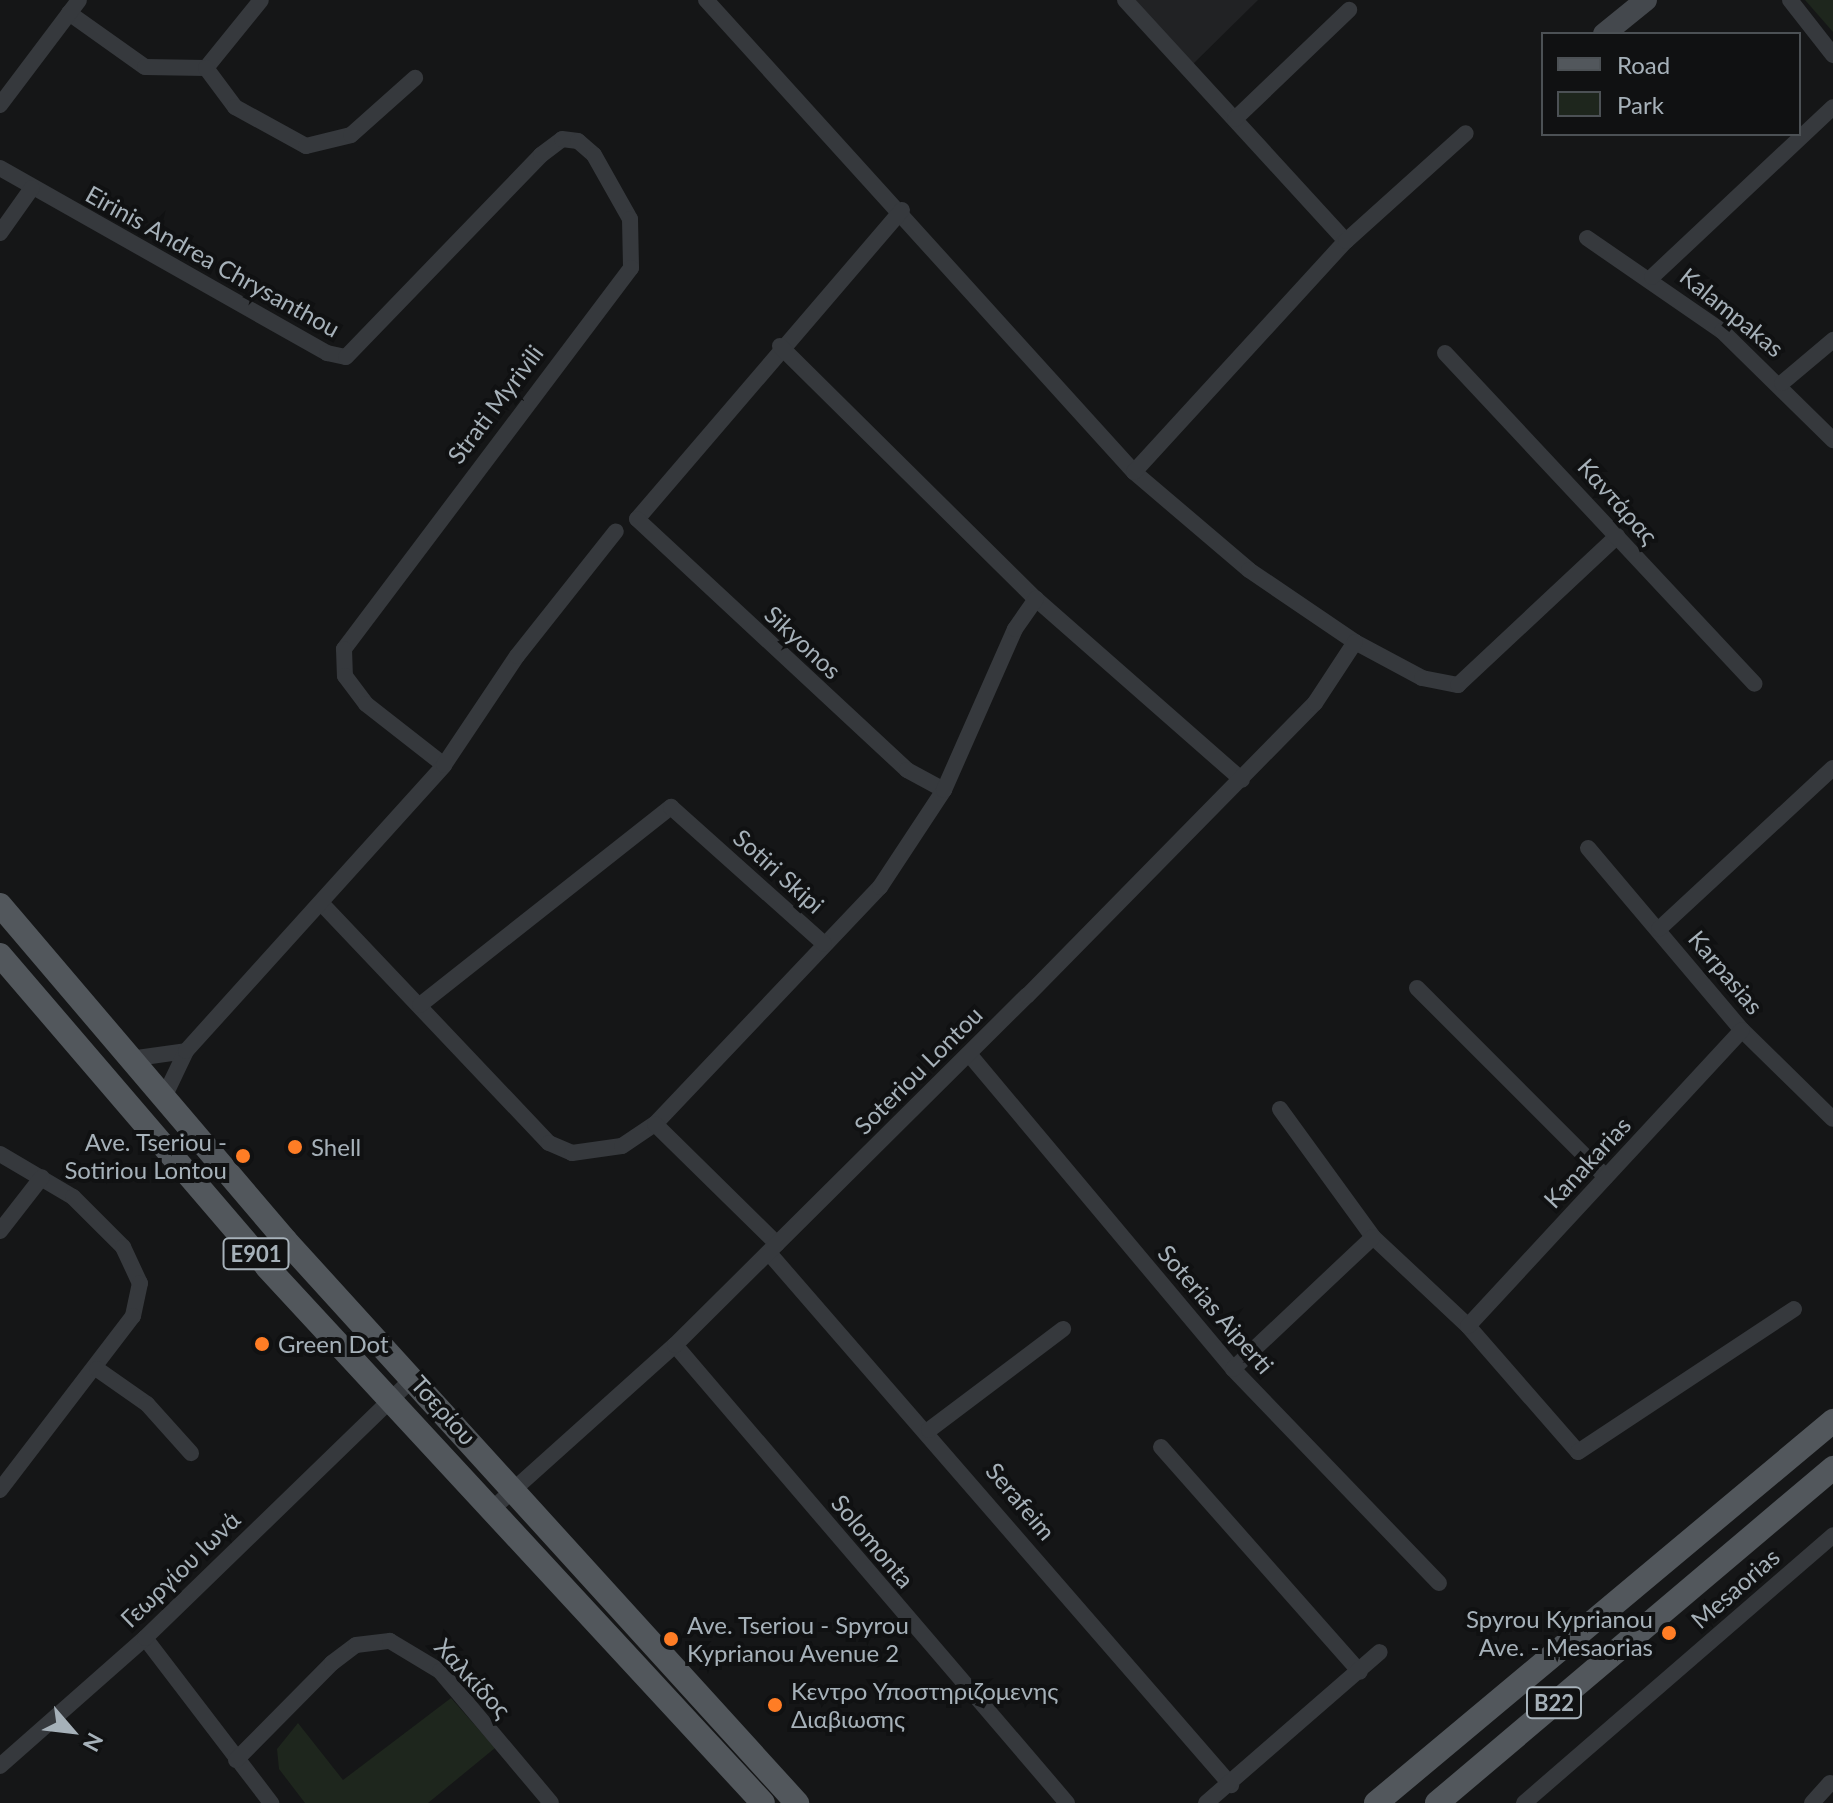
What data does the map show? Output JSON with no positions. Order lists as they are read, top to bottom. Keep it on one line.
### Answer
{"streets":{"main road":["E901","Τσερίου","B22"],"street":["Eirinis Andrea Chrysanthou","Kalampakas","Strati Myrivili","Καντάρας","Sikyonos","Sotiri Skipi","Karpasias","Soteriou Lontou","Kanakarias","Soterias Aiperti","Serafeim","Solomonta","Γεωργίου Ιωνά","Mesaorias","Χαλκίδος"]},"crossings":[["Eirinis Andrea Chrysanthou","Strati Myrivili"],["Sikyonos","Sotiri Skipi"],["Karpasias","Kanakarias"],["Soteriou Lontou","Soterias Aiperti"],["Soteriou Lontou","Τσερίου"],["Soteriou Lontou","Serafeim"],["Soteriou Lontou","Solomonta"],["Τσερίου","Γεωργίου Ιωνά"]],"places":["Shell","Ave. Tseriou - Sotiriou Lontou","Green Dot","Spyrou Kyprianou Ave. - Mesaorias","Ave. Tseriou - Spyrou Kyprianou Avenue 2","Κεντρο Υποστηριζομενης Διαβιωσης"],"legend":["Road","Park"],"north":"bottom right"}
